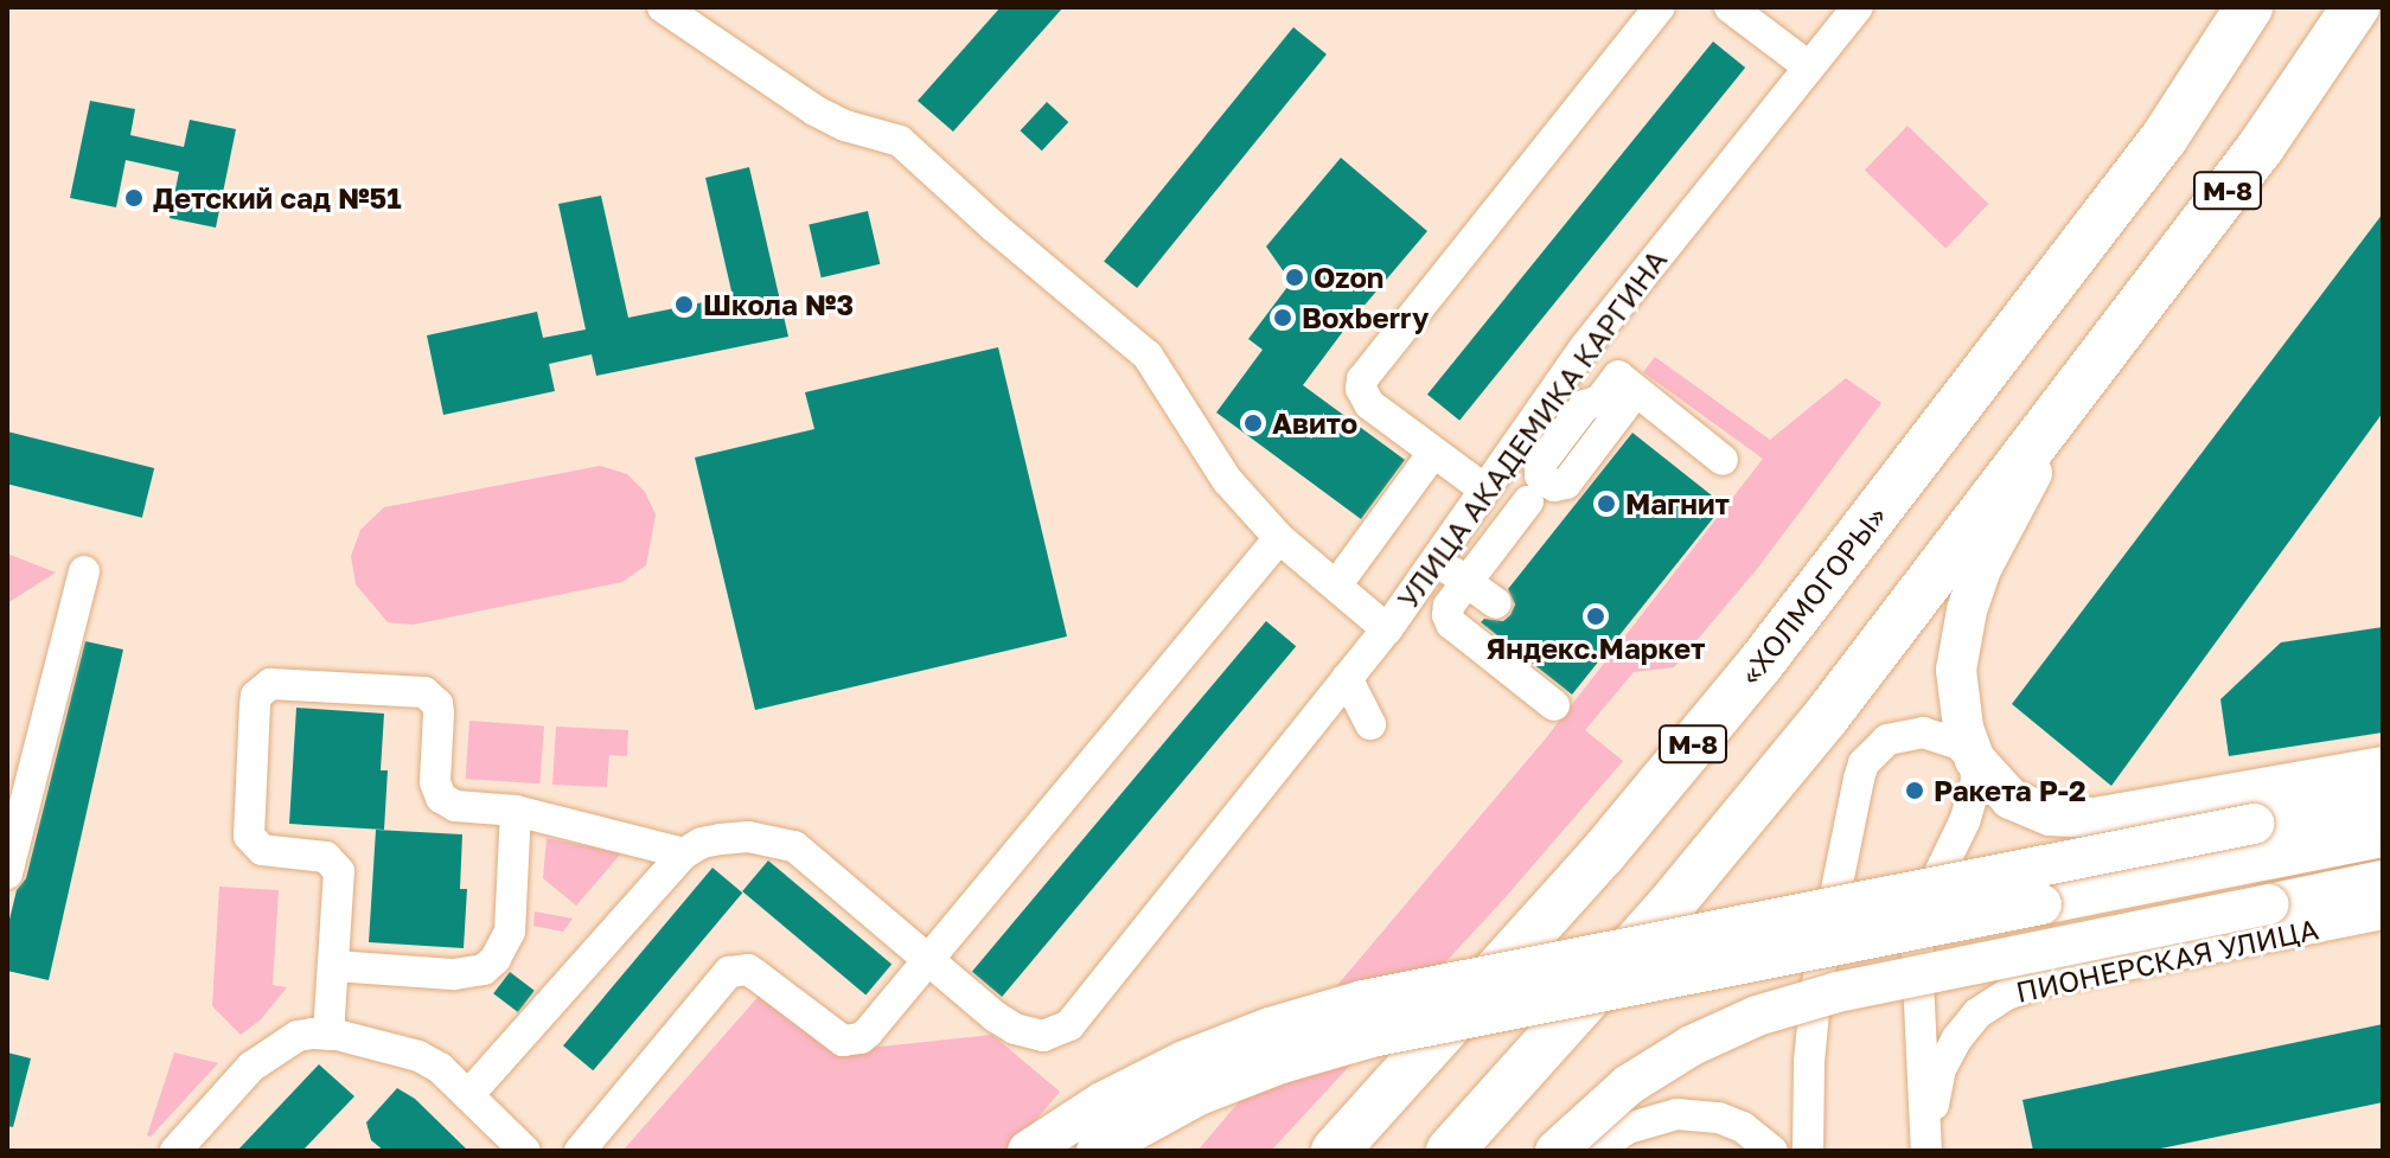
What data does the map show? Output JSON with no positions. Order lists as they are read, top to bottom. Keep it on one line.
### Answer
{"streets":{"highway":["М-8","«ХОЛМОГОРЫ»"],"main road":["ПИОНЕРСКАЯ УЛИЦА"],"street":["УЛИЦА АКАДЕМИКА КАРГИНА"]},"places":["Детский сад №51","Ozon","Школа №3","Boxberry","Авито","Магнит","Яндекс.Маркет","Ракета Р-2"]}
